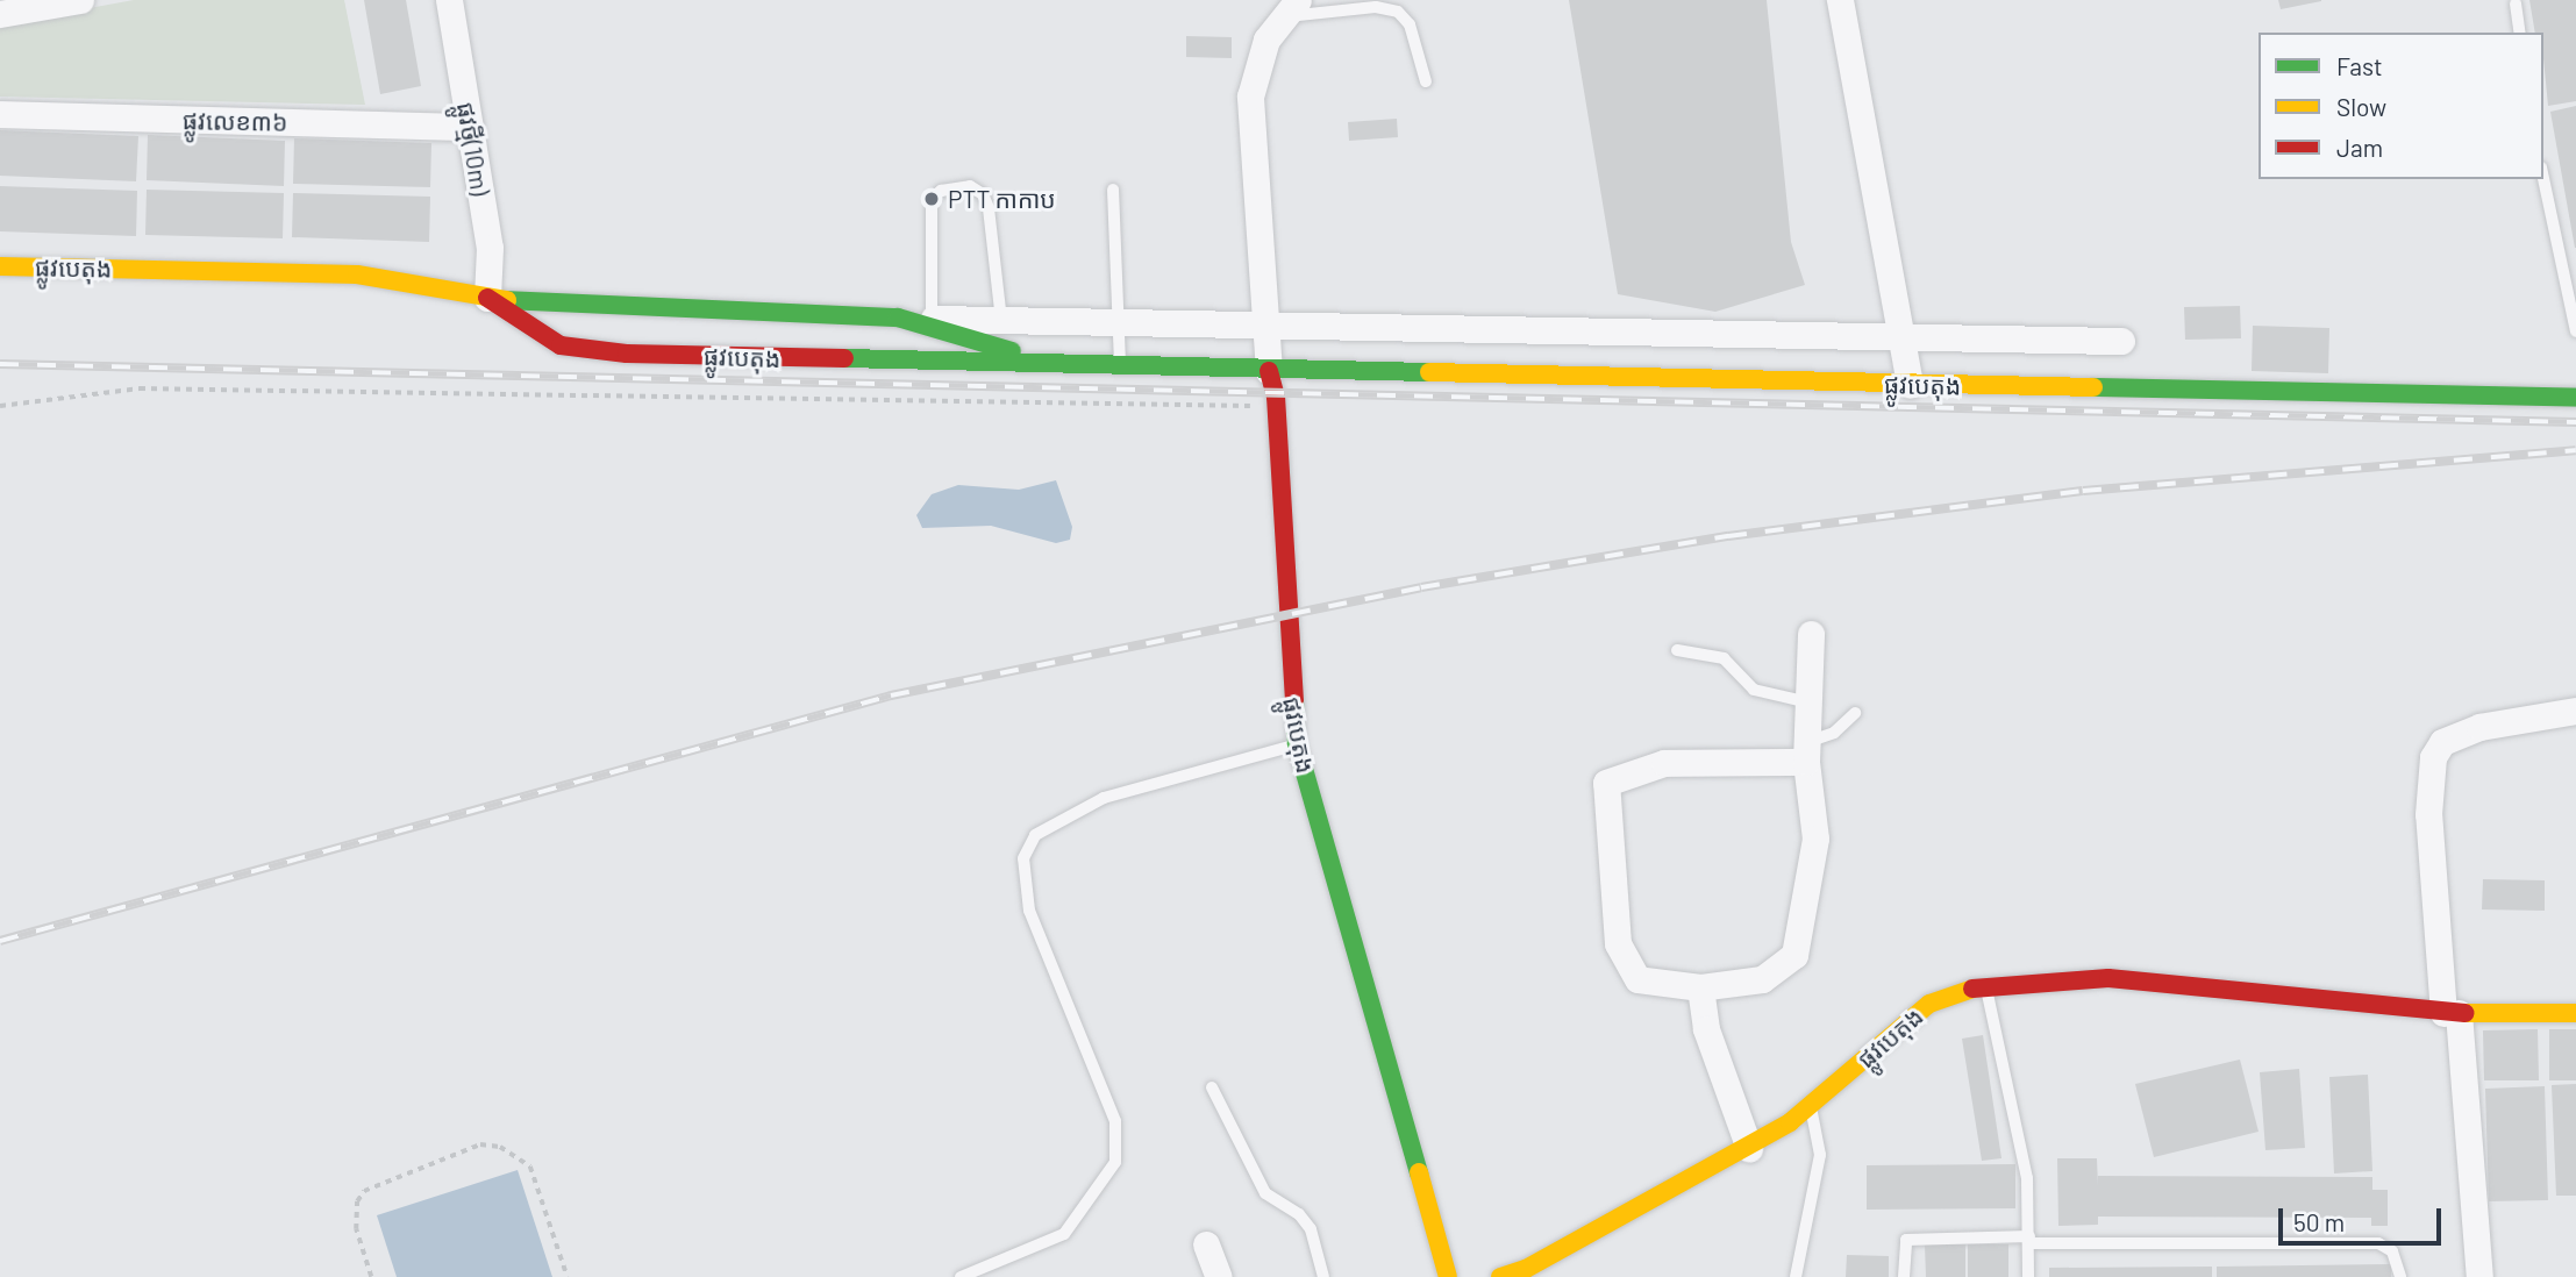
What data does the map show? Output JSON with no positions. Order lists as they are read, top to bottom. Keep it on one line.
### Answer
{"streets":{"main road":["ផ្លូវបេតុង"],"street":["ផ្លូវលេខ៣៦","ផ្លូវថ្មី(10m)"]},"crossings":[["ផ្លូវលេខ៣៦","ផ្លូវថ្មី(10m)"],["ផ្លូវថ្មី(10m)","ផ្លូវបេតុង"]],"places":["PTT កាកាប"],"legend":["Fast","Slow","Jam"],"scale_bar":"50 m"}
